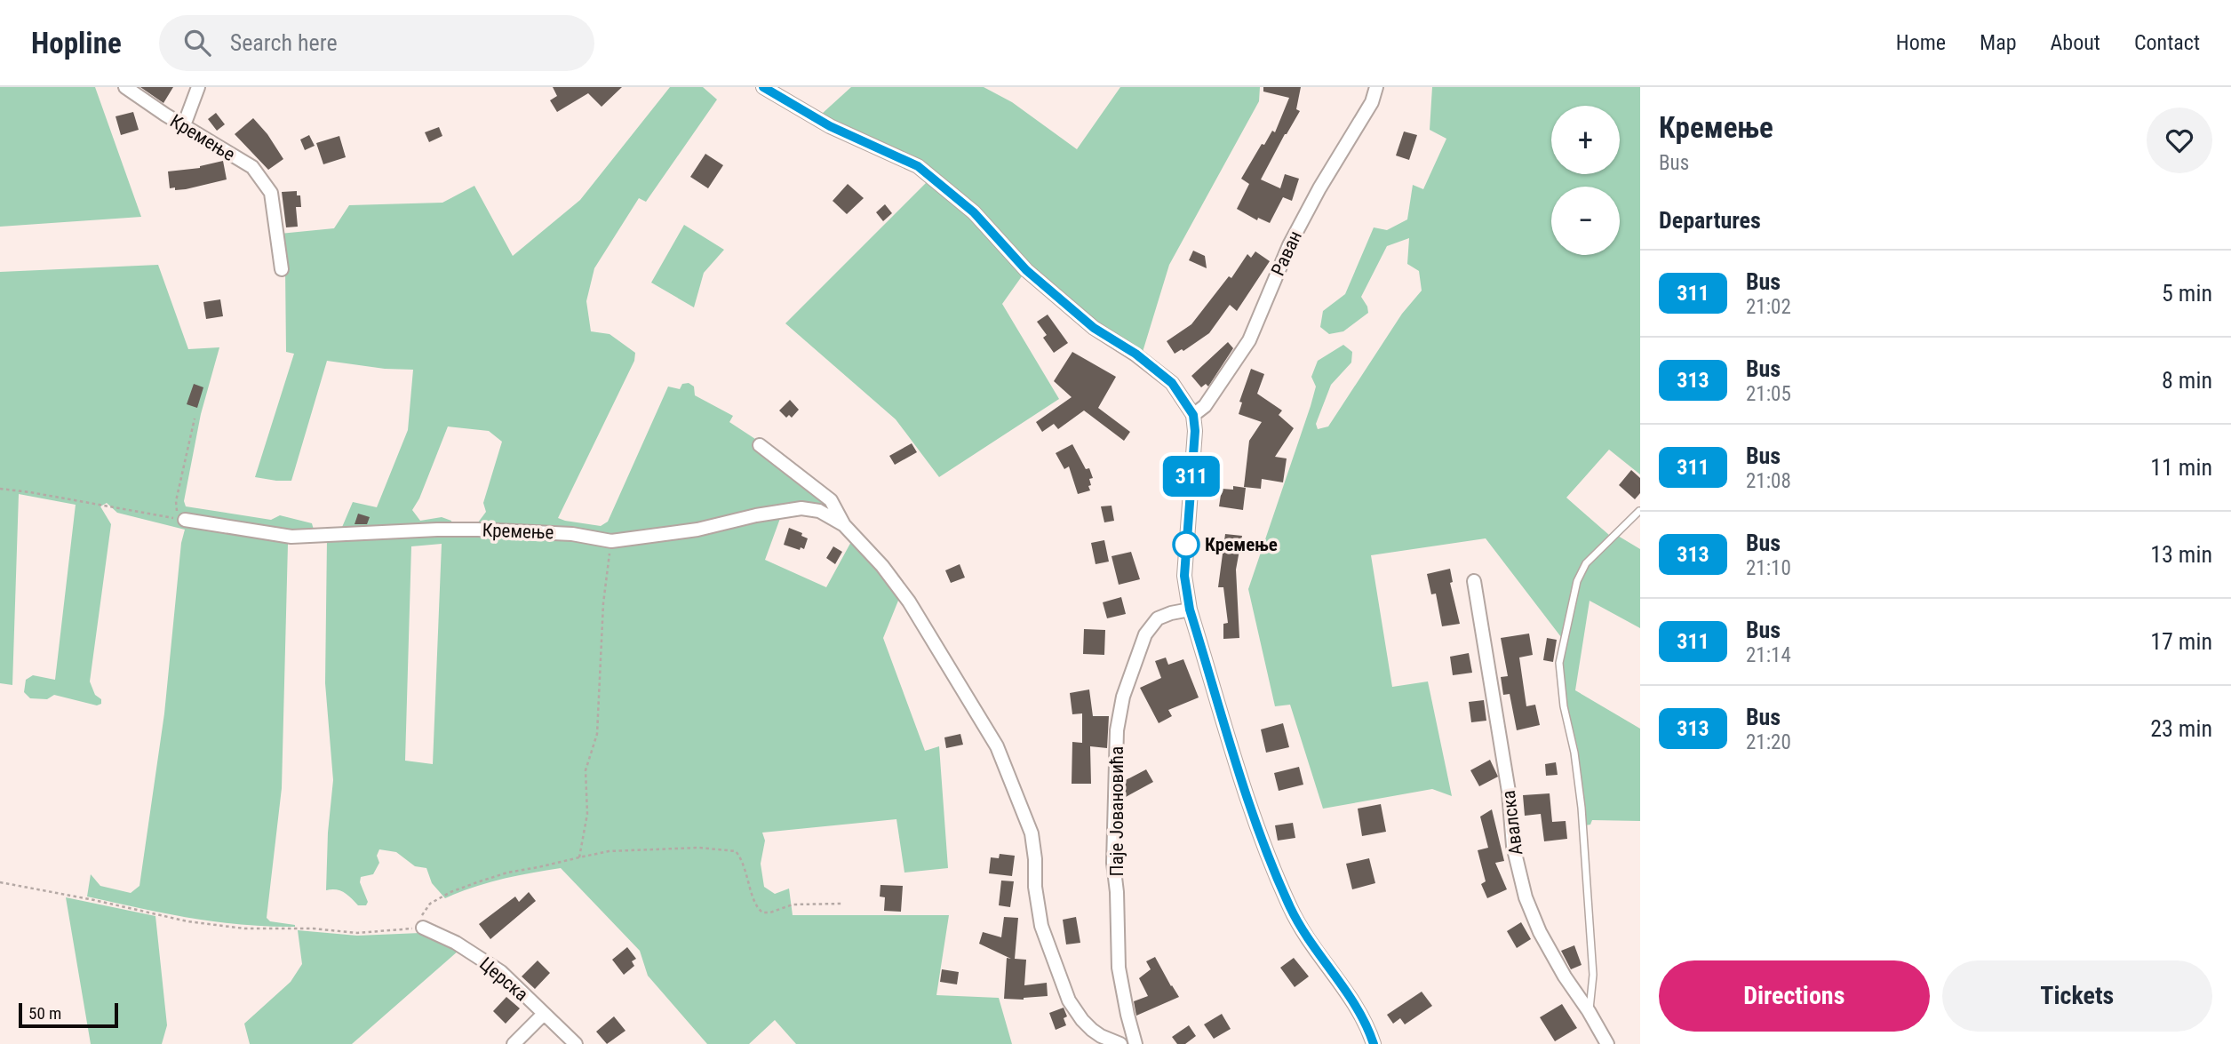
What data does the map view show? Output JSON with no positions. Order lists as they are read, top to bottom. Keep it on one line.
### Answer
{"streets":{"street":["Кремење","Раван","Паје Јовановића","Авалска","Церска"]},"places":["Кремење"],"lines":["bus line 311"],"scale_bar":"50 m","page":{"header":"Hopline","search":"Search here","nav":["Home","Map","About","Contact"],"on_map":"311","heading":[["Кремење","Bus"],"Departures"],"map_buttons":["+","−"],"list":[{"mark":"311","name":"Bus","note":"21:02","value":"5 min"},{"mark":"313","name":"Bus","note":"21:05","value":"8 min"},{"mark":"311","name":"Bus","note":"21:08","value":"11 min"},{"mark":"313","name":"Bus","note":"21:10","value":"13 min"},{"mark":"311","name":"Bus","note":"21:14","value":"17 min"},{"mark":"313","name":"Bus","note":"21:20","value":"23 min"}],"buttons":["Directions","Tickets"],"scale":"50 m"}}
